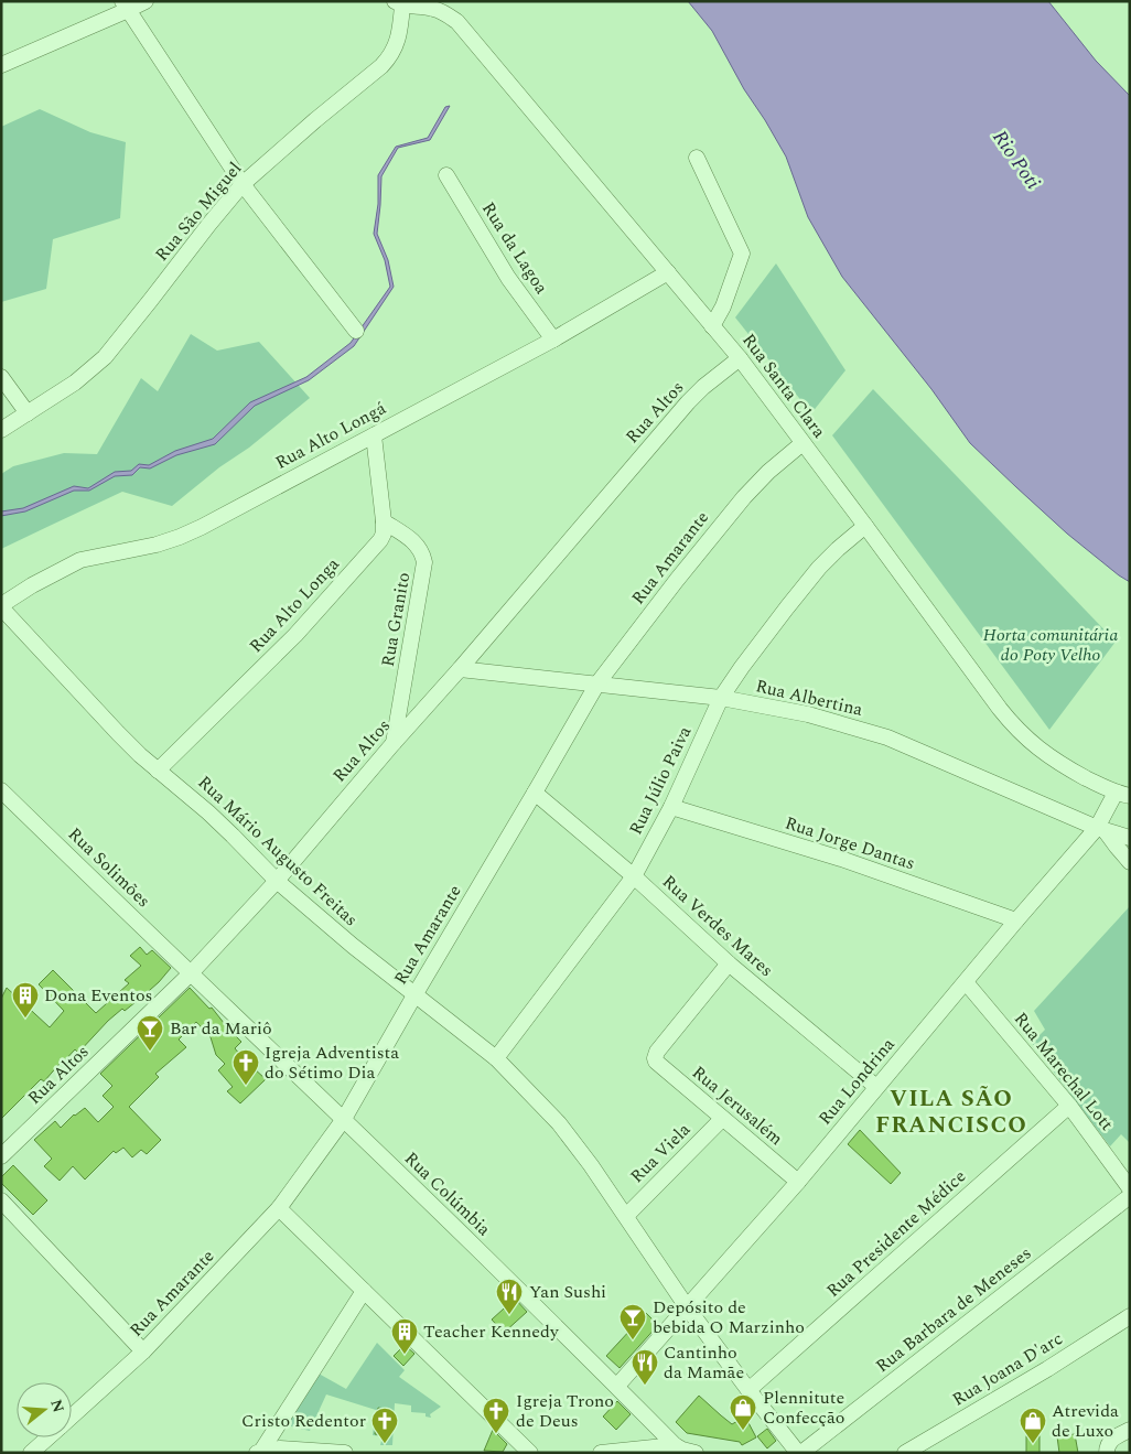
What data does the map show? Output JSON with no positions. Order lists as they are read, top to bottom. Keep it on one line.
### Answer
{"streets":{"street":["Rua São Miguel","Rua da Lagoa","Rua Santa Clara","Rua Altos","Rua Alto Longá","Rua Amarante","Rua Alto Longa","Rua Granito","Rua Albertina","Rua Júlio Paiva","Rua Jorge Dantas","Rua Mário Augusto Freitas","Rua Solimões","Rua Verdes Mares","Rua Marechal Lott","Rua Londrina","Rua Jerusalém","Rua Viela","Rua Colúmbia","Rua Presidente Médice","Rua Barbara de Meneses","Rua Joana D'arc"]},"crossings":[["Rua São Miguel","Rua Santa Clara"],["Rua da Lagoa","Rua Alto Longá"],["Rua Santa Clara","Rua Altos"],["Rua Santa Clara","Rua Alto Longá"],["Rua Santa Clara","Rua Amarante"],["Rua Santa Clara","Rua Júlio Paiva"],["Rua Santa Clara","Rua Londrina"],["Rua Altos","Rua Granito"],["Rua Altos","Rua Albertina"],["Rua Altos","Rua Mário Augusto Freitas"],["Rua Altos","Rua Solimões"],["Rua Altos","Rua Colúmbia"],["Rua Alto Longá","Rua Alto Longa"],["Rua Alto Longá","Rua Mário Augusto Freitas"],["Rua Amarante","Rua Albertina"],["Rua Amarante","Rua Mário Augusto Freitas"],["Rua Amarante","Rua Verdes Mares"],["Rua Amarante","Rua Colúmbia"],["Rua Alto Longa","Rua Granito"],["Rua Alto Longa","Rua Mário Augusto Freitas"],["Rua Albertina","Rua Júlio Paiva"],["Rua Albertina","Rua Londrina"],["Rua Júlio Paiva","Rua Jorge Dantas"],["Rua Júlio Paiva","Rua Mário Augusto Freitas"],["Rua Júlio Paiva","Rua Verdes Mares"],["Rua Jorge Dantas","Rua Londrina"],["Rua Mário Augusto Freitas","Rua Londrina"],["Rua Mário Augusto Freitas","Rua Viela"],["Rua Mário Augusto Freitas","Rua Presidente Médice"],["Rua Mário Augusto Freitas","Rua Barbara de Meneses"],["Rua Solimões","Rua Colúmbia"],["Rua Verdes Mares","Rua Londrina"],["Rua Verdes Mares","Rua Jerusalém"],["Rua Marechal Lott","Rua Londrina"],["Rua Marechal Lott","Rua Presidente Médice"],["Rua Londrina","Rua Jerusalém"],["Rua Londrina","Rua Colúmbia"],["Rua Jerusalém","Rua Viela"]],"districts":["VILA SÃO FRANCISCO"],"water":["Rio Poti"],"parks":["Horta comunitária do Poty Velho"],"places":{"building":["Dona Eventos","Teacher Kennedy"],"bar":["Bar da Mariô","Depósito de bebida O Marzinho"],"church":["Igreja Adventista do Sétimo Dia","Igreja Trono de Deus","Cristo Redentor"],"restaurant":["Yan Sushi","Cantinho da Mamãe"],"shop":["Plennitute Confecção","Atrevida de Luxo"]},"north":"right"}
